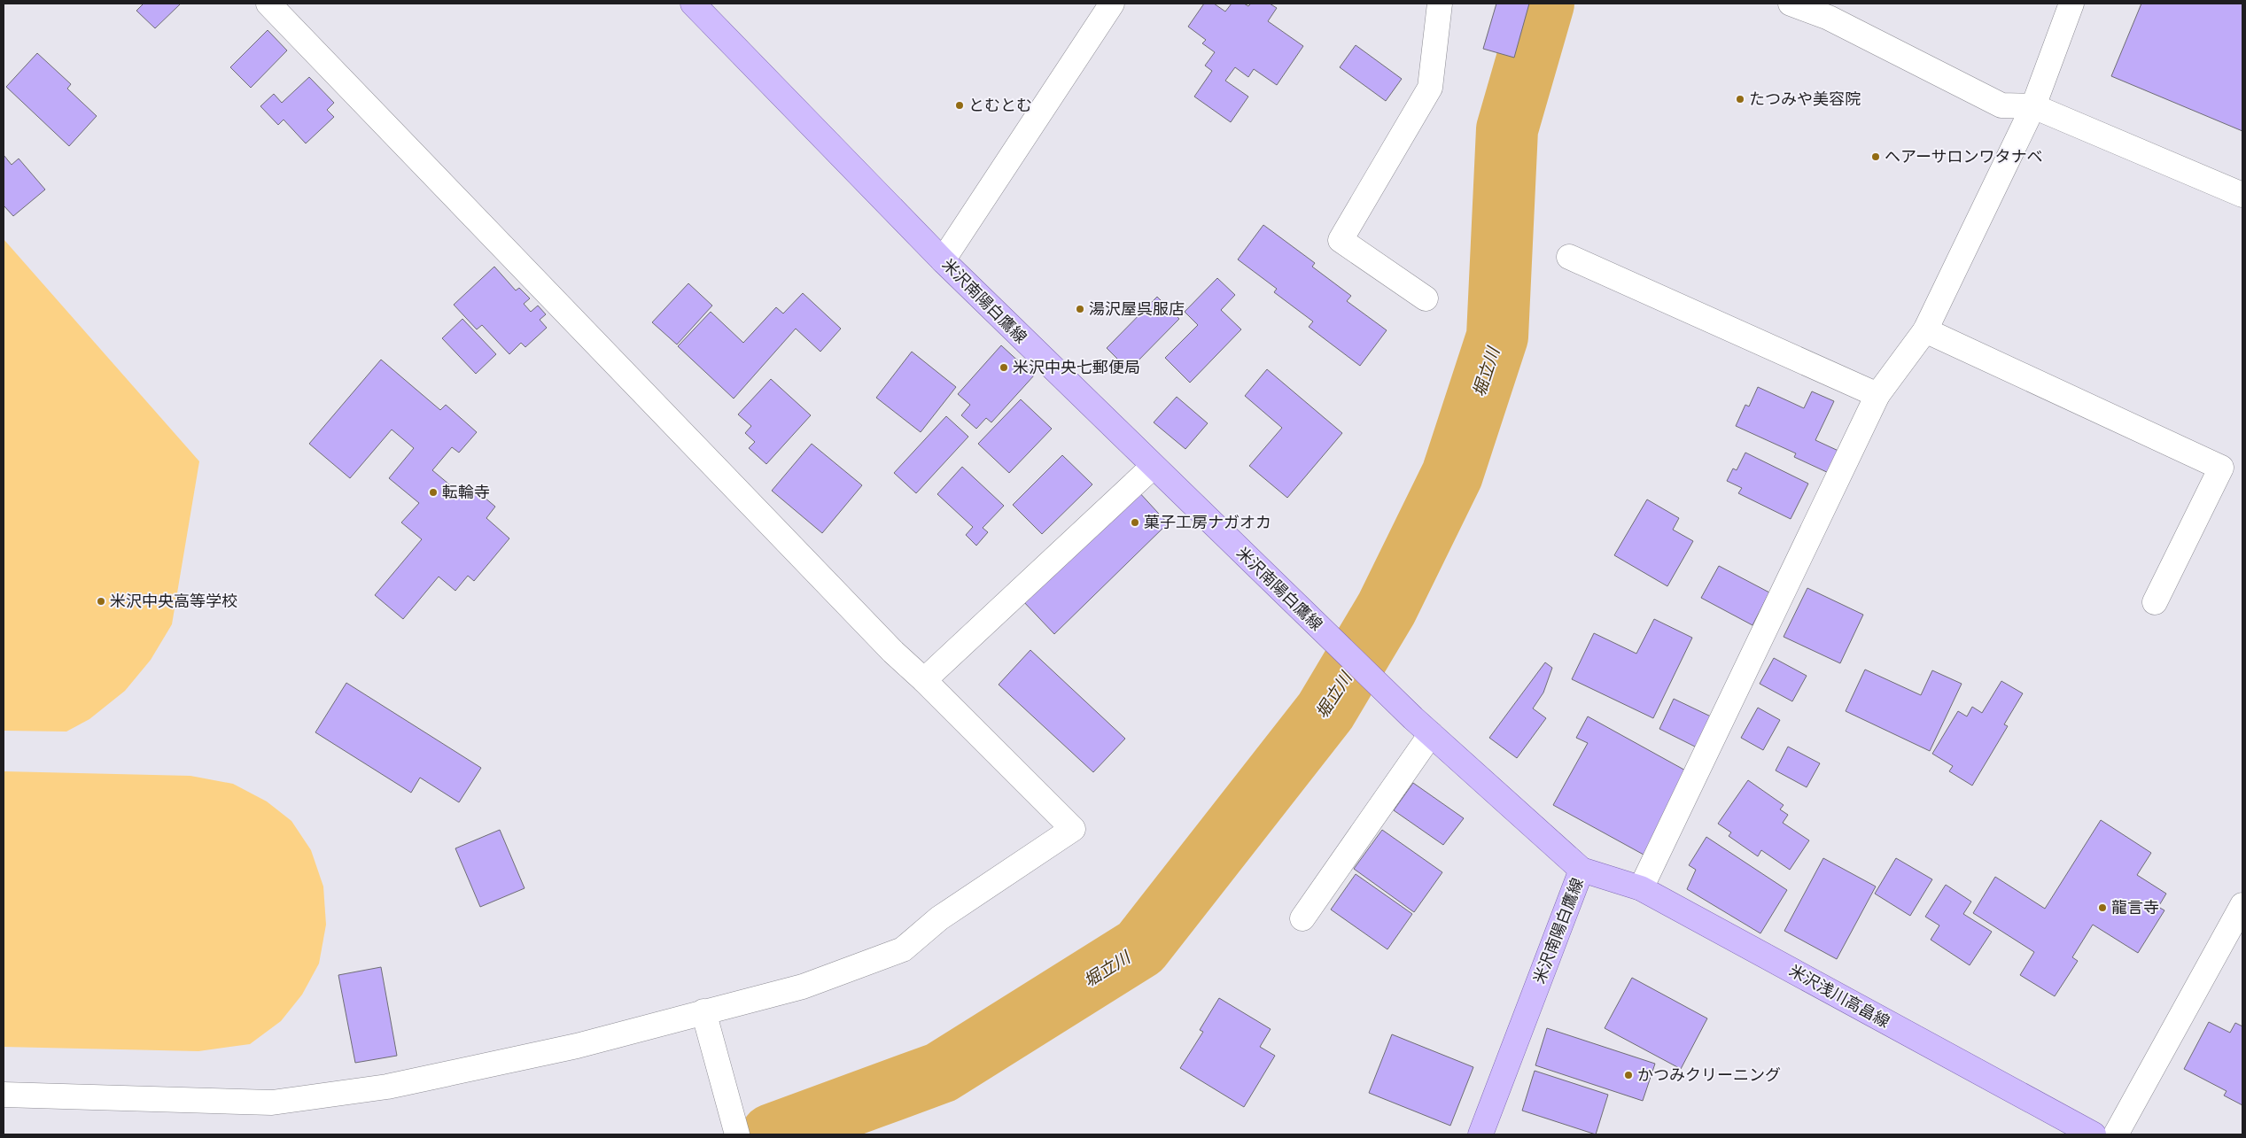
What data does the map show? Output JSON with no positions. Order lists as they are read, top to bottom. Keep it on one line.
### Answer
{"streets":{"main road":["米沢南陽白鷹線","米沢浅川高畠線"]},"crossings":[["米沢南陽白鷹線","米沢浅川高畠線"]],"water":["堀立川"],"places":["たつみや美容院","とむとむ","ヘアーサロンワタナベ","湯沢屋呉服店","米沢中央七郵便局","転輪寺","菓子工房ナガオカ","米沢中央高等学校","龍言寺","かつみクリーニング"]}
